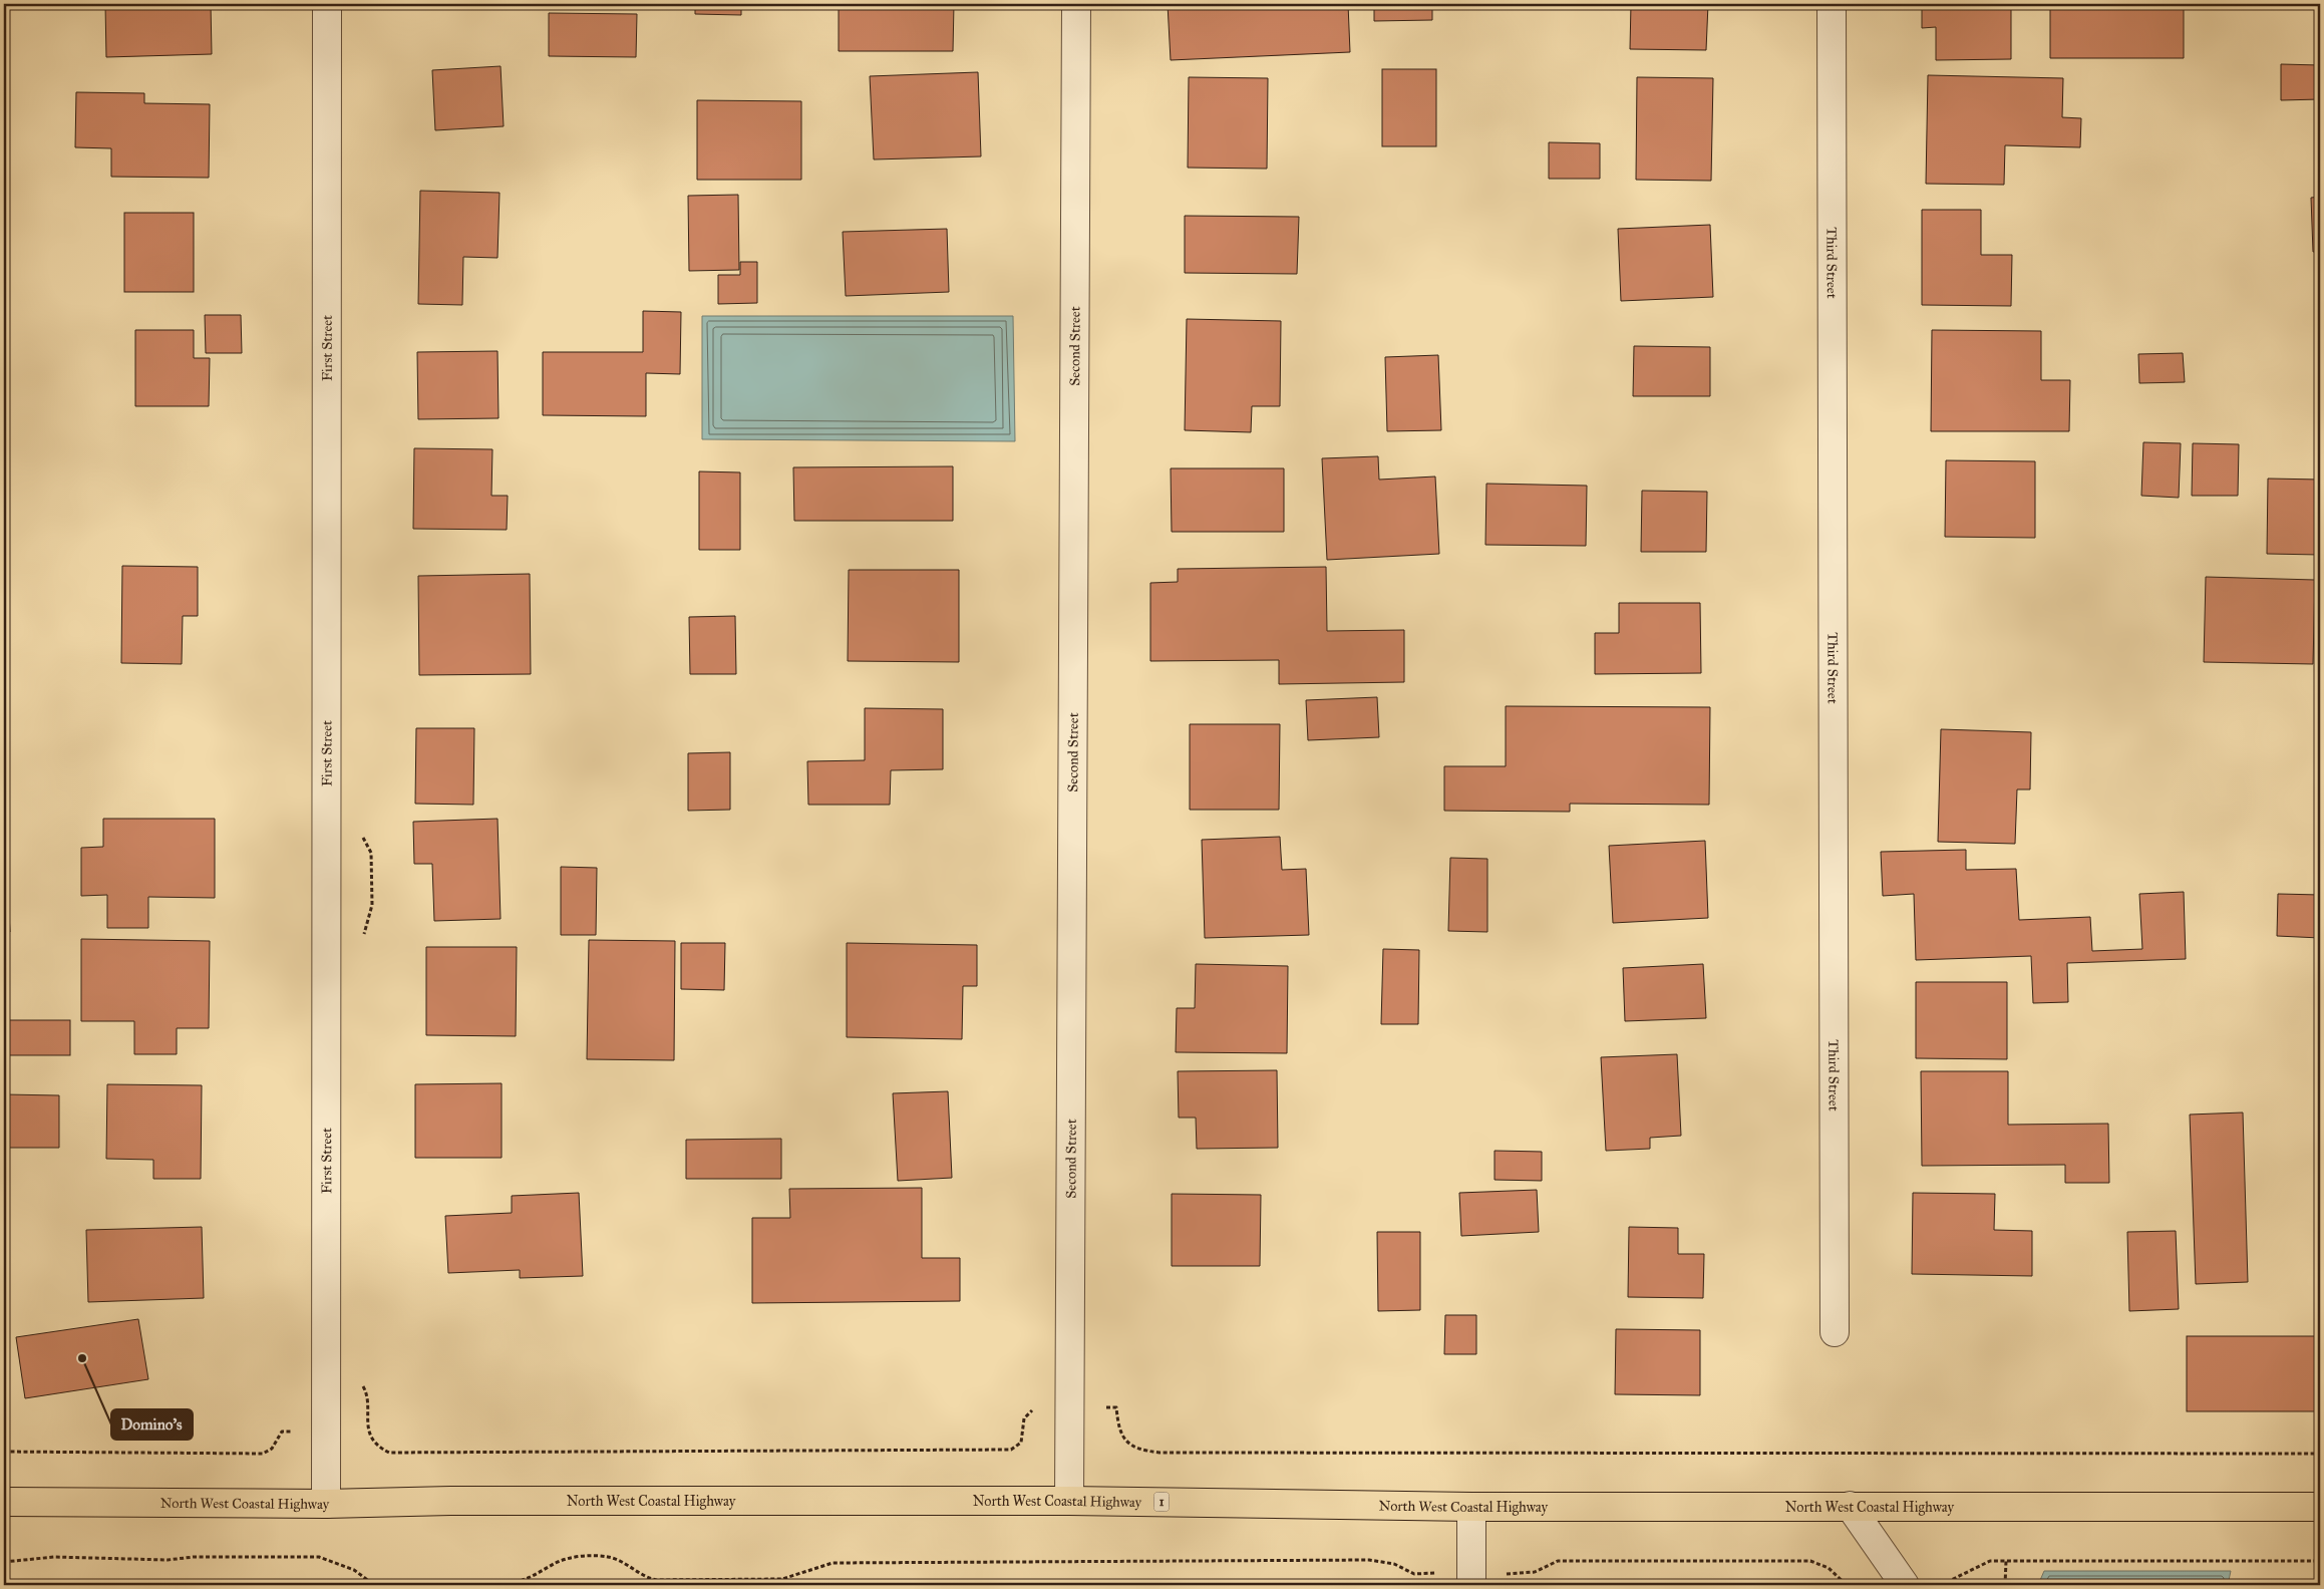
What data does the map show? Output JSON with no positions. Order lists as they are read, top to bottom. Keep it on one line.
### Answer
{"streets":{"highway":["North West Coastal Highway","1"],"street":["Third Street","Second Street","First Street"]},"crossings":[["Second Street","North West Coastal Highway"],["First Street","North West Coastal Highway"]],"places":["Domino's"]}
